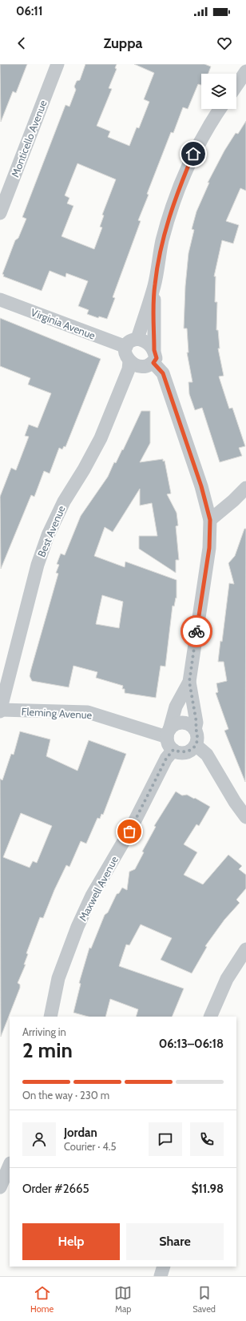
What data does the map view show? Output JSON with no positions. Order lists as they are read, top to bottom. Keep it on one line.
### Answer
{"streets":{"street":["Monticello Avenue","Virginia Avenue","Best Avenue","Fleming Avenue","Maxwell Avenue"]},"crossings":[["Virginia Avenue","Best Avenue"],["Best Avenue","Fleming Avenue"],["Fleming Avenue","Maxwell Avenue"]],"page":{"status":"06:11","header":"Zuppa","heading":["2 min","Arriving in","06:13–06:18"],"panel":["Jordan","Courier · 4.5","Order #2665","$11.98"],"bar":"On the way · 230 m","buttons":["Help","Share"],"tabs":["Home","Map","Saved"]}}
